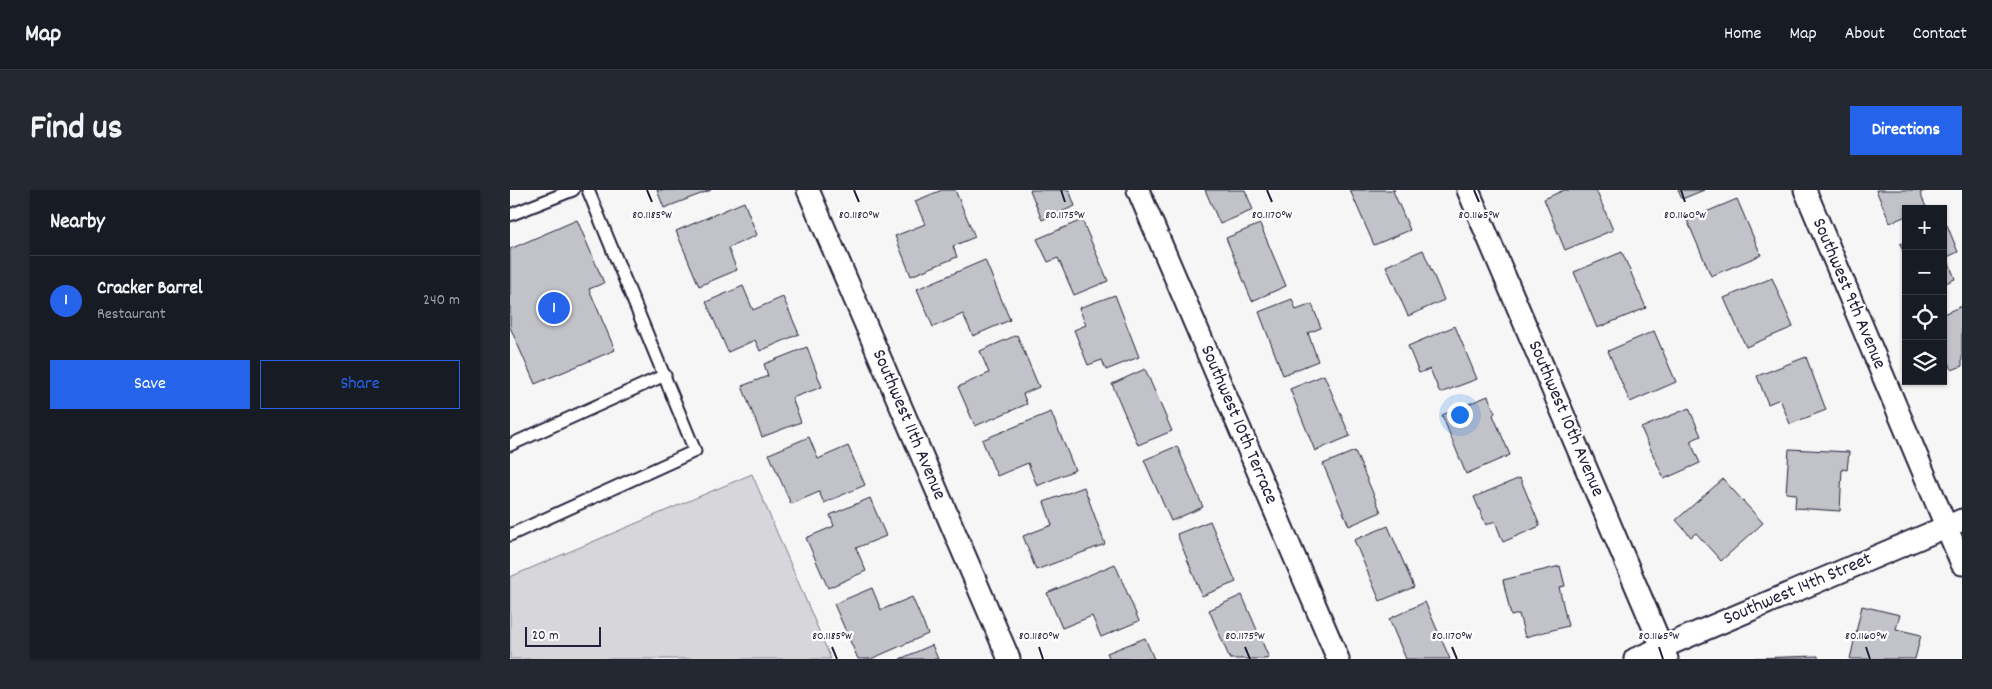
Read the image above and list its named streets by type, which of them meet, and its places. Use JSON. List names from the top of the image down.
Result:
{
  "streets": {
    "street": [
      "Southwest 9th Avenue",
      "Southwest 10th Avenue",
      "Southwest 11th Avenue",
      "Southwest 10th Terrace",
      "Southwest 14th Street"
    ]
  },
  "crossings": [
    ["Southwest 9th Avenue", "Southwest 14th Street"],
    ["Southwest 10th Avenue", "Southwest 14th Street"]
  ],
  "scale_bar": "20 m",
  "page": {
    "header": "Map",
    "nav": [
      "Home",
      "Map",
      "About",
      "Contact"
    ],
    "title": "Find us",
    "buttons": [
      "Directions",
      ["Save", "Share"]
    ],
    "heading": "Nearby",
    "map_buttons": ["+", "−"],
    "list": [
      {
        "mark": "1",
        "name": "Cracker Barrel",
        "note": "Restaurant",
        "value": "240 m"
      }
    ],
    "pins": "1",
    "scale": "20 m"
  },
  "coordinates": [
    "80.1185°W",
    "80.1180°W",
    "80.1175°W",
    "80.1170°W",
    "80.1165°W",
    "80.1160°W"
  ]
}
